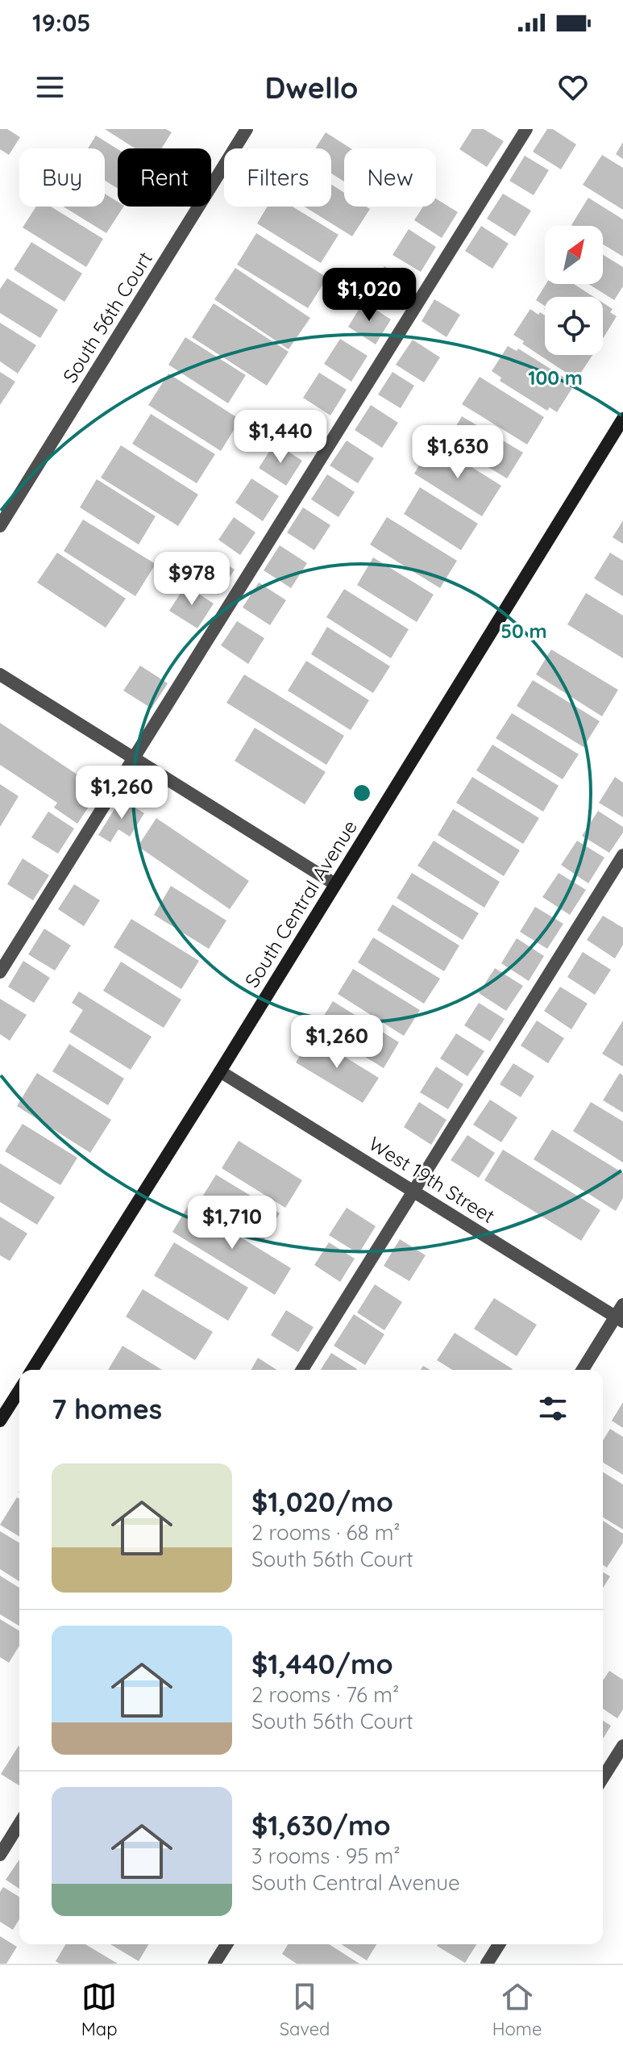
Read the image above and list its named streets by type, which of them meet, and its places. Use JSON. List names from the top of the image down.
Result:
{
  "streets": {
    "main road": ["South Central Avenue"],
    "street": ["South 56th Court", "West 19th Street"]
  },
  "crossings": [
    ["South Central Avenue", "West 19th Street"]
  ],
  "north": "top right",
  "page": {
    "status": "19:05",
    "header": "Dwello",
    "chip": [
      "Buy",
      "Rent",
      "Filters",
      "New"
    ],
    "price": [
      "$1,020",
      "$1,440",
      "$1,630",
      "$978",
      "$1,260",
      "$1,260",
      "$1,710"
    ],
    "heading": "7 homes",
    "list": [
      {
        "name": "$1,020/mo",
        "note": "2 rooms · 68 m² · South 56th Court"
      },
      {
        "name": "$1,440/mo",
        "note": "2 rooms · 76 m² · South 56th Court"
      },
      {
        "name": "$1,630/mo",
        "note": "3 rooms · 95 m² · South Central Avenue"
      }
    ],
    "tabs": ["Map", "Saved", "Home"]
  },
  "rings": ["100 m", "50 m"]
}
